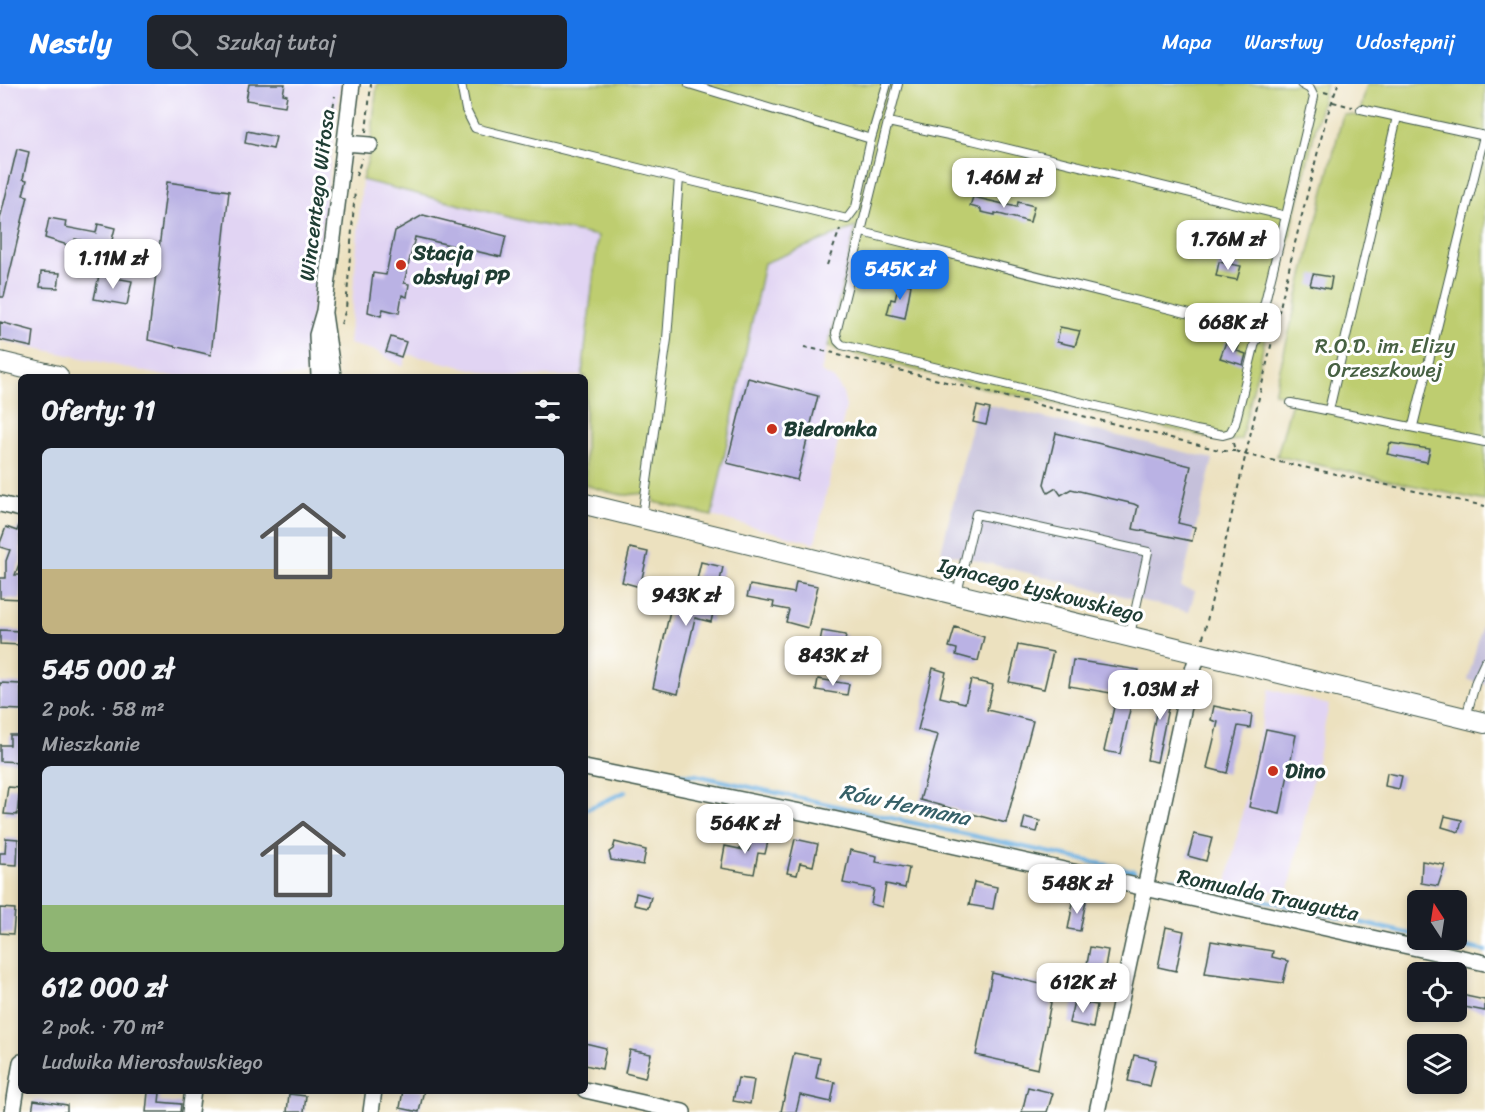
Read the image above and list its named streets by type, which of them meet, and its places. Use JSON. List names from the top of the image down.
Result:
{
  "streets": {
    "street": ["Wincentego Witosa", "Ignacego Łyskowskiego", "Romualda Traugutta"]
  },
  "water": ["Rów Hermana"],
  "parks": ["R.O.D. im. Elizy Orzeszkowej"],
  "places": ["Stacja obsługi PP", "Biedronka", "Dino"],
  "north": "top",
  "page": {
    "header": "Nestly",
    "search": "Szukaj tutaj",
    "nav": ["Mapa", "Warstwy", "Udostępnij"],
    "price": [
      "1.46M zł",
      "1.76M zł",
      "1.11M zł",
      "545K zł",
      "668K zł",
      "943K zł",
      "843K zł",
      "1.03M zł",
      "564K zł",
      "548K zł",
      "612K zł"
    ],
    "heading": "Oferty: 11",
    "list": [
      {
        "name": "545 000 zł",
        "note": "2 pok. · 58 m² · Mieszkanie"
      },
      {
        "name": "612 000 zł",
        "note": "2 pok. · 70 m² · Ludwika Mierosławskiego"
      }
    ]
  }
}
